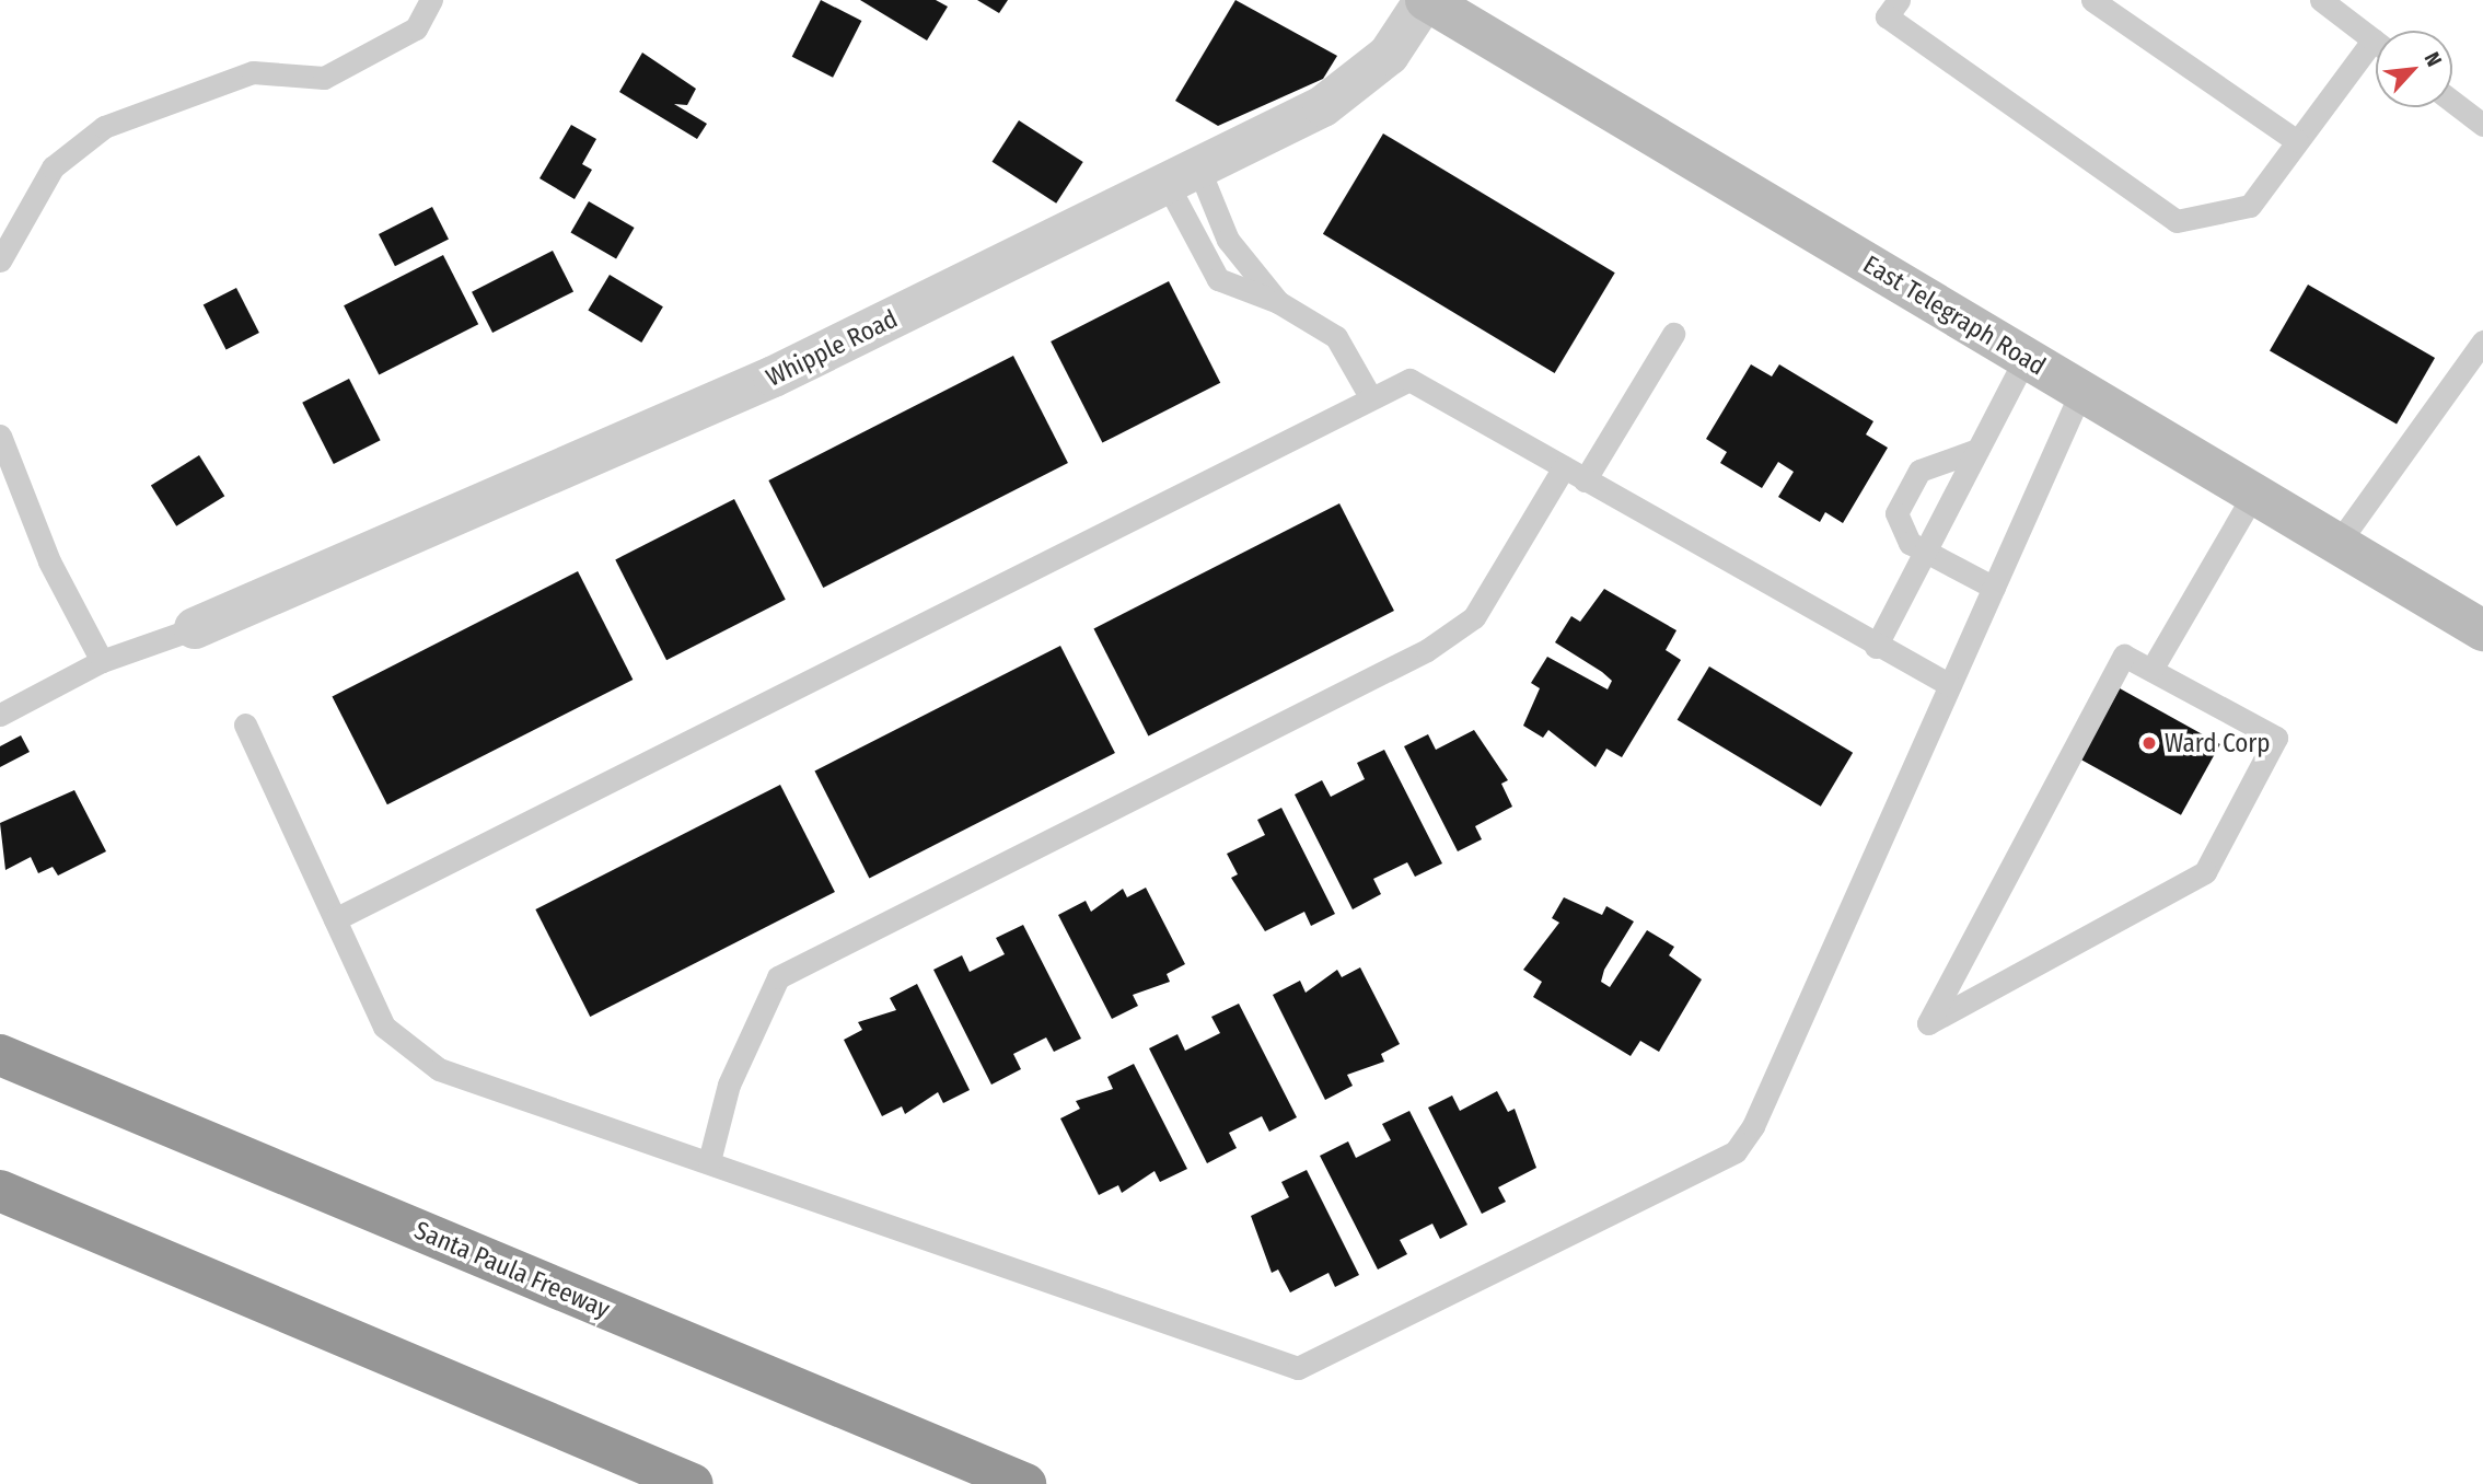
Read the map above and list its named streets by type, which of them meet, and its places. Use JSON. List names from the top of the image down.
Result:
{
  "streets": {
    "highway": ["Santa Paula Freeway"],
    "main road": ["East Telegraph Road"],
    "street": ["Whipple Road"]
  },
  "crossings": [
    ["East Telegraph Road", "Whipple Road"]
  ],
  "places": ["Ward Corp"],
  "north": "top right"
}
